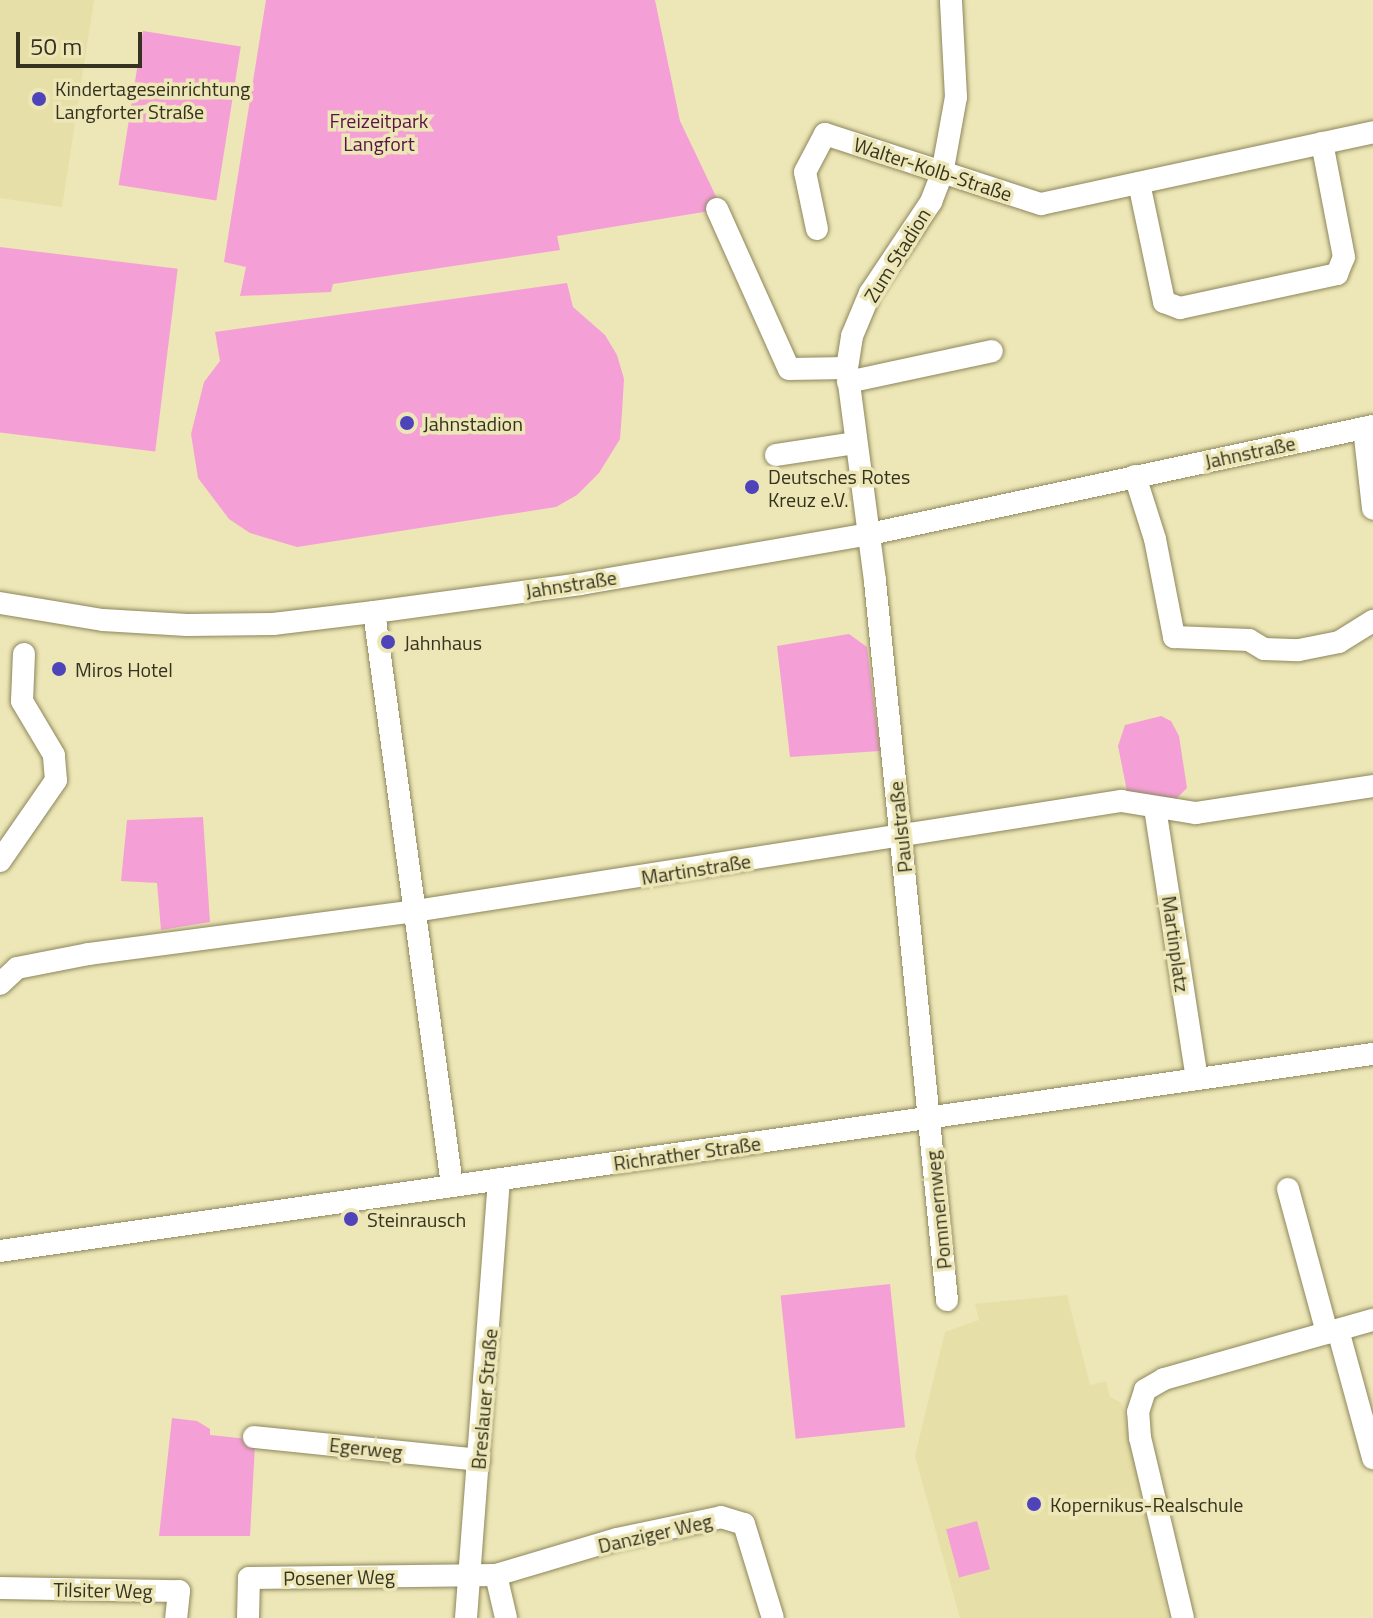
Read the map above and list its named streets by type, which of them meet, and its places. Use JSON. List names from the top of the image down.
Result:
{
  "streets": {
    "street": [
      "Walter-Kolb-Straße",
      "Zum Stadion",
      "Jahnstraße",
      "Paulstraße",
      "Martinstraße",
      "Martinplatz",
      "Richrather Straße",
      "Pommernweg",
      "Breslauer Straße",
      "Egerweg",
      "Danziger Weg",
      "Posener Weg",
      "Tilsiter Weg"
    ]
  },
  "crossings": [
    ["Walter-Kolb-Straße", "Zum Stadion"],
    ["Zum Stadion", "Jahnstraße"],
    ["Zum Stadion", "Paulstraße"],
    ["Jahnstraße", "Paulstraße"],
    ["Paulstraße", "Martinstraße"],
    ["Paulstraße", "Richrather Straße"],
    ["Paulstraße", "Pommernweg"],
    ["Martinstraße", "Martinplatz"],
    ["Martinplatz", "Richrather Straße"],
    ["Richrather Straße", "Pommernweg"],
    ["Richrather Straße", "Breslauer Straße"],
    ["Breslauer Straße", "Egerweg"],
    ["Breslauer Straße", "Danziger Weg"],
    ["Breslauer Straße", "Posener Weg"],
    ["Danziger Weg", "Posener Weg"]
  ],
  "parks": ["Freizeitpark Langfort"],
  "places": [
    "Kindertageseinrichtung Langforter Straße",
    "Jahnstadion",
    "Deutsches Rotes Kreuz e.V.",
    "Jahnhaus",
    "Miros Hotel",
    "Steinrausch",
    "Kopernikus-Realschule"
  ],
  "scale_bar": "50 m"
}
